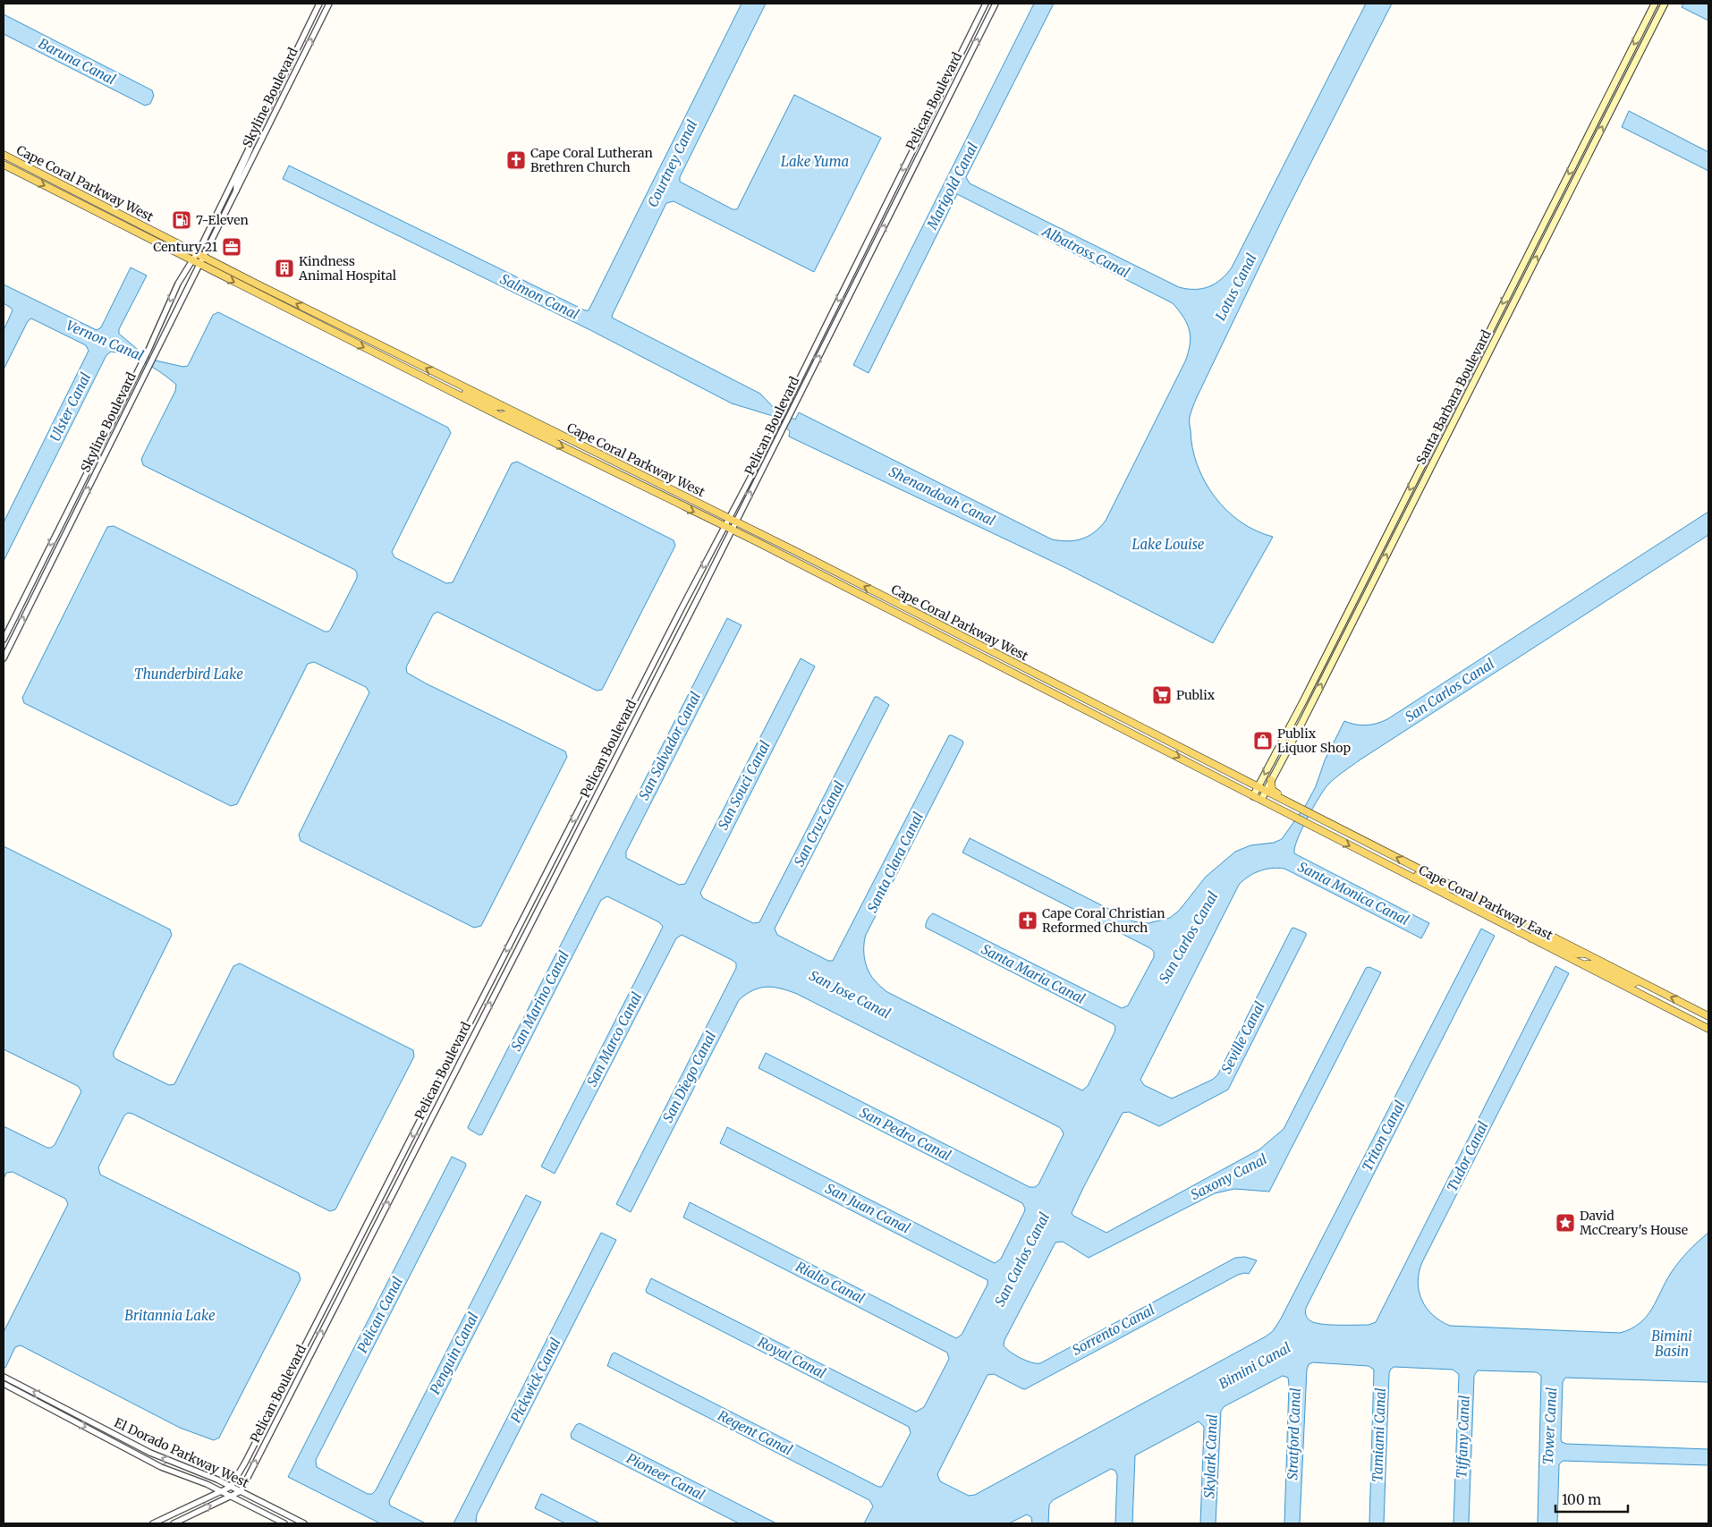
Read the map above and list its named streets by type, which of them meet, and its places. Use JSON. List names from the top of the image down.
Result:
{
  "streets": {
    "main road": ["Cape Coral Parkway West", "Santa Barbara Boulevard", "Cape Coral Parkway East"],
    "street": ["Skyline Boulevard", "Pelican Boulevard", "El Dorado Parkway West"]
  },
  "crossings": [
    ["Skyline Boulevard", "Cape Coral Parkway West"],
    ["Pelican Boulevard", "Cape Coral Parkway West"],
    ["Pelican Boulevard", "El Dorado Parkway West"],
    ["Cape Coral Parkway West", "Santa Barbara Boulevard"],
    ["Cape Coral Parkway West", "Cape Coral Parkway East"],
    ["Santa Barbara Boulevard", "Cape Coral Parkway East"]
  ],
  "water": [
    "Baruna Canal",
    "Lake Yuma",
    "Courtney Canal",
    "Marigold Canal",
    "Albatross Canal",
    "Lotus Canal",
    "Salmon Canal",
    "Vernon Canal",
    "Ulster Canal",
    "Shenandoah Canal",
    "Lake Louise",
    "Thunderbird Lake",
    "San Carlos Canal",
    "San Salvador Canal",
    "San Souci Canal",
    "San Cruz Canal",
    "Santa Clara Canal",
    "Santa Monica Canal",
    "Santa Maria Canal",
    "San Jose Canal",
    "San Marino Canal",
    "Seville Canal",
    "San Marco Canal",
    "San Diego Canal",
    "San Pedro Canal",
    "Triton Canal",
    "Tudor Canal",
    "Saxony Canal",
    "San Juan Canal",
    "Rialto Canal",
    "Pelican Canal",
    "Britannia Lake",
    "Sorrento Canal",
    "Bimini Basin",
    "Penguin Canal",
    "Royal Canal",
    "Bimini Canal",
    "Pickwick Canal",
    "Tower Canal",
    "Regent Canal",
    "Stratford Canal",
    "Tamiami Canal",
    "Tiffany Canal",
    "Skylark Canal",
    "Pioneer Canal"
  ],
  "places": {
    "church": ["Cape Coral Lutheran Brethren Church", "Cape Coral Christian Reformed Church"],
    "fuel station": ["7-Eleven"],
    "office": ["Century 21"],
    "building": ["Kindness Animal Hospital"],
    "supermarket": ["Publix"],
    "shop": ["Publix Liquor Shop"],
    "place": ["David McCreary's House"]
  },
  "scale_bar": "100 m"
}
